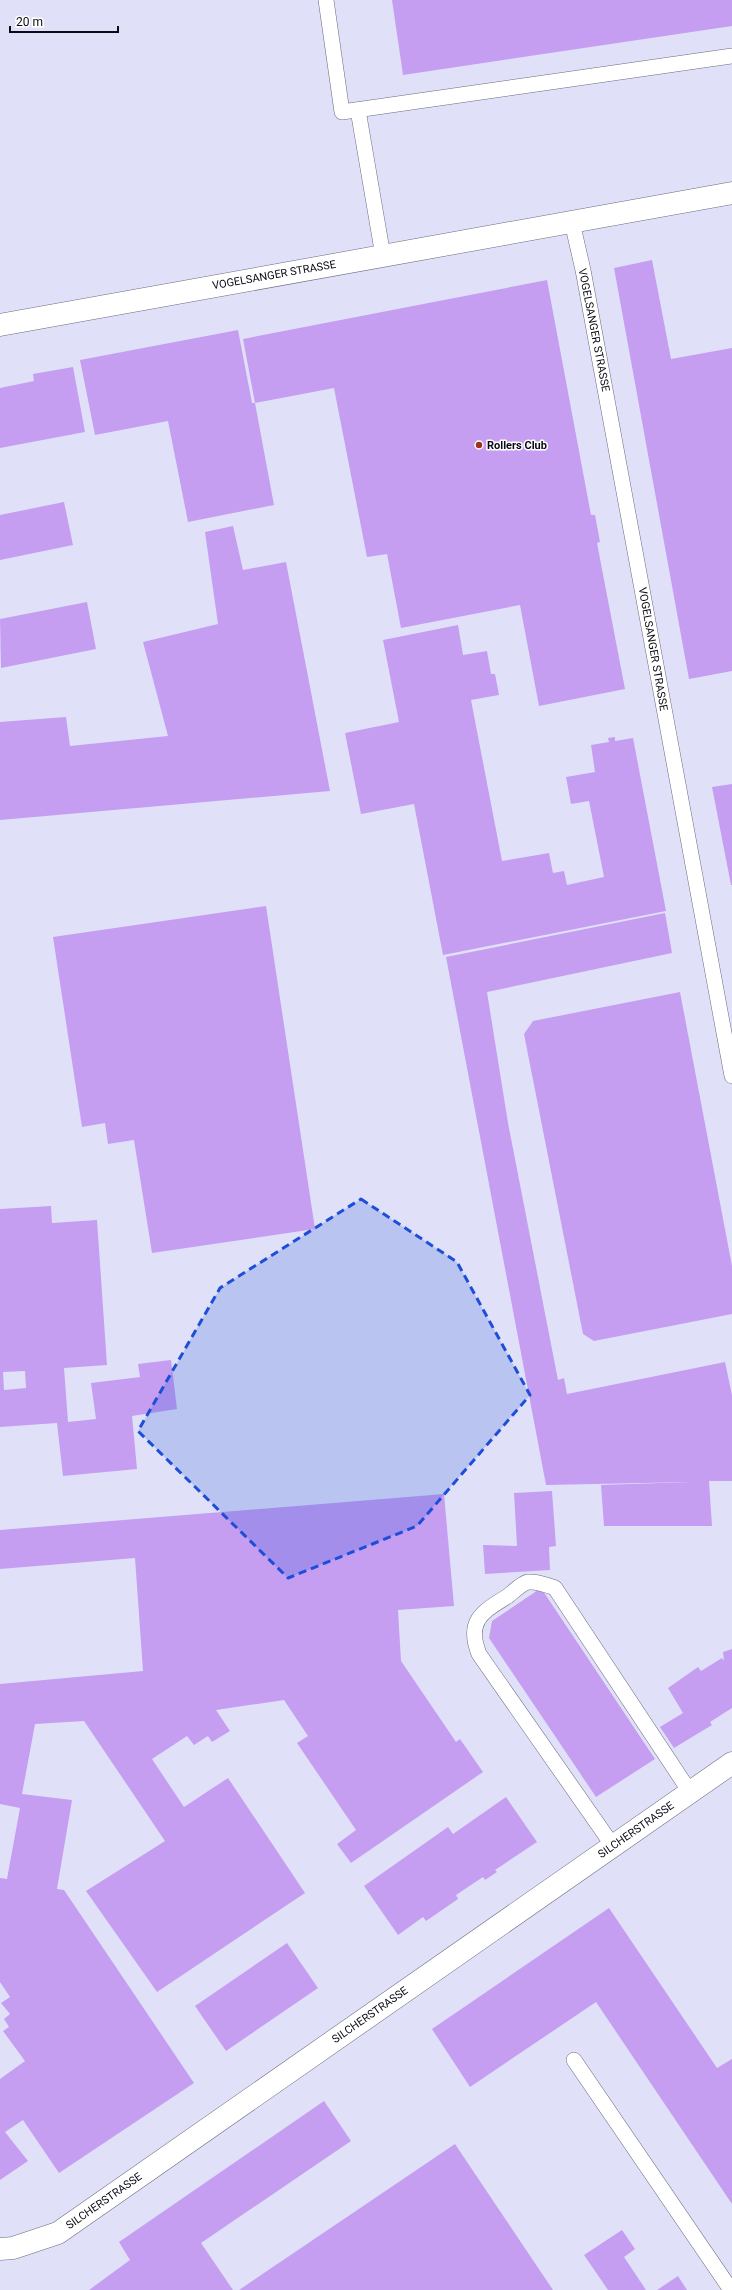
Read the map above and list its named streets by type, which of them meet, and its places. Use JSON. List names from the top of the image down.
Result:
{
  "streets": {
    "street": ["VOGELSANGER STRASSE", "SILCHERSTRASSE"]
  },
  "places": ["Rollers Club"],
  "scale_bar": "20 m"
}
